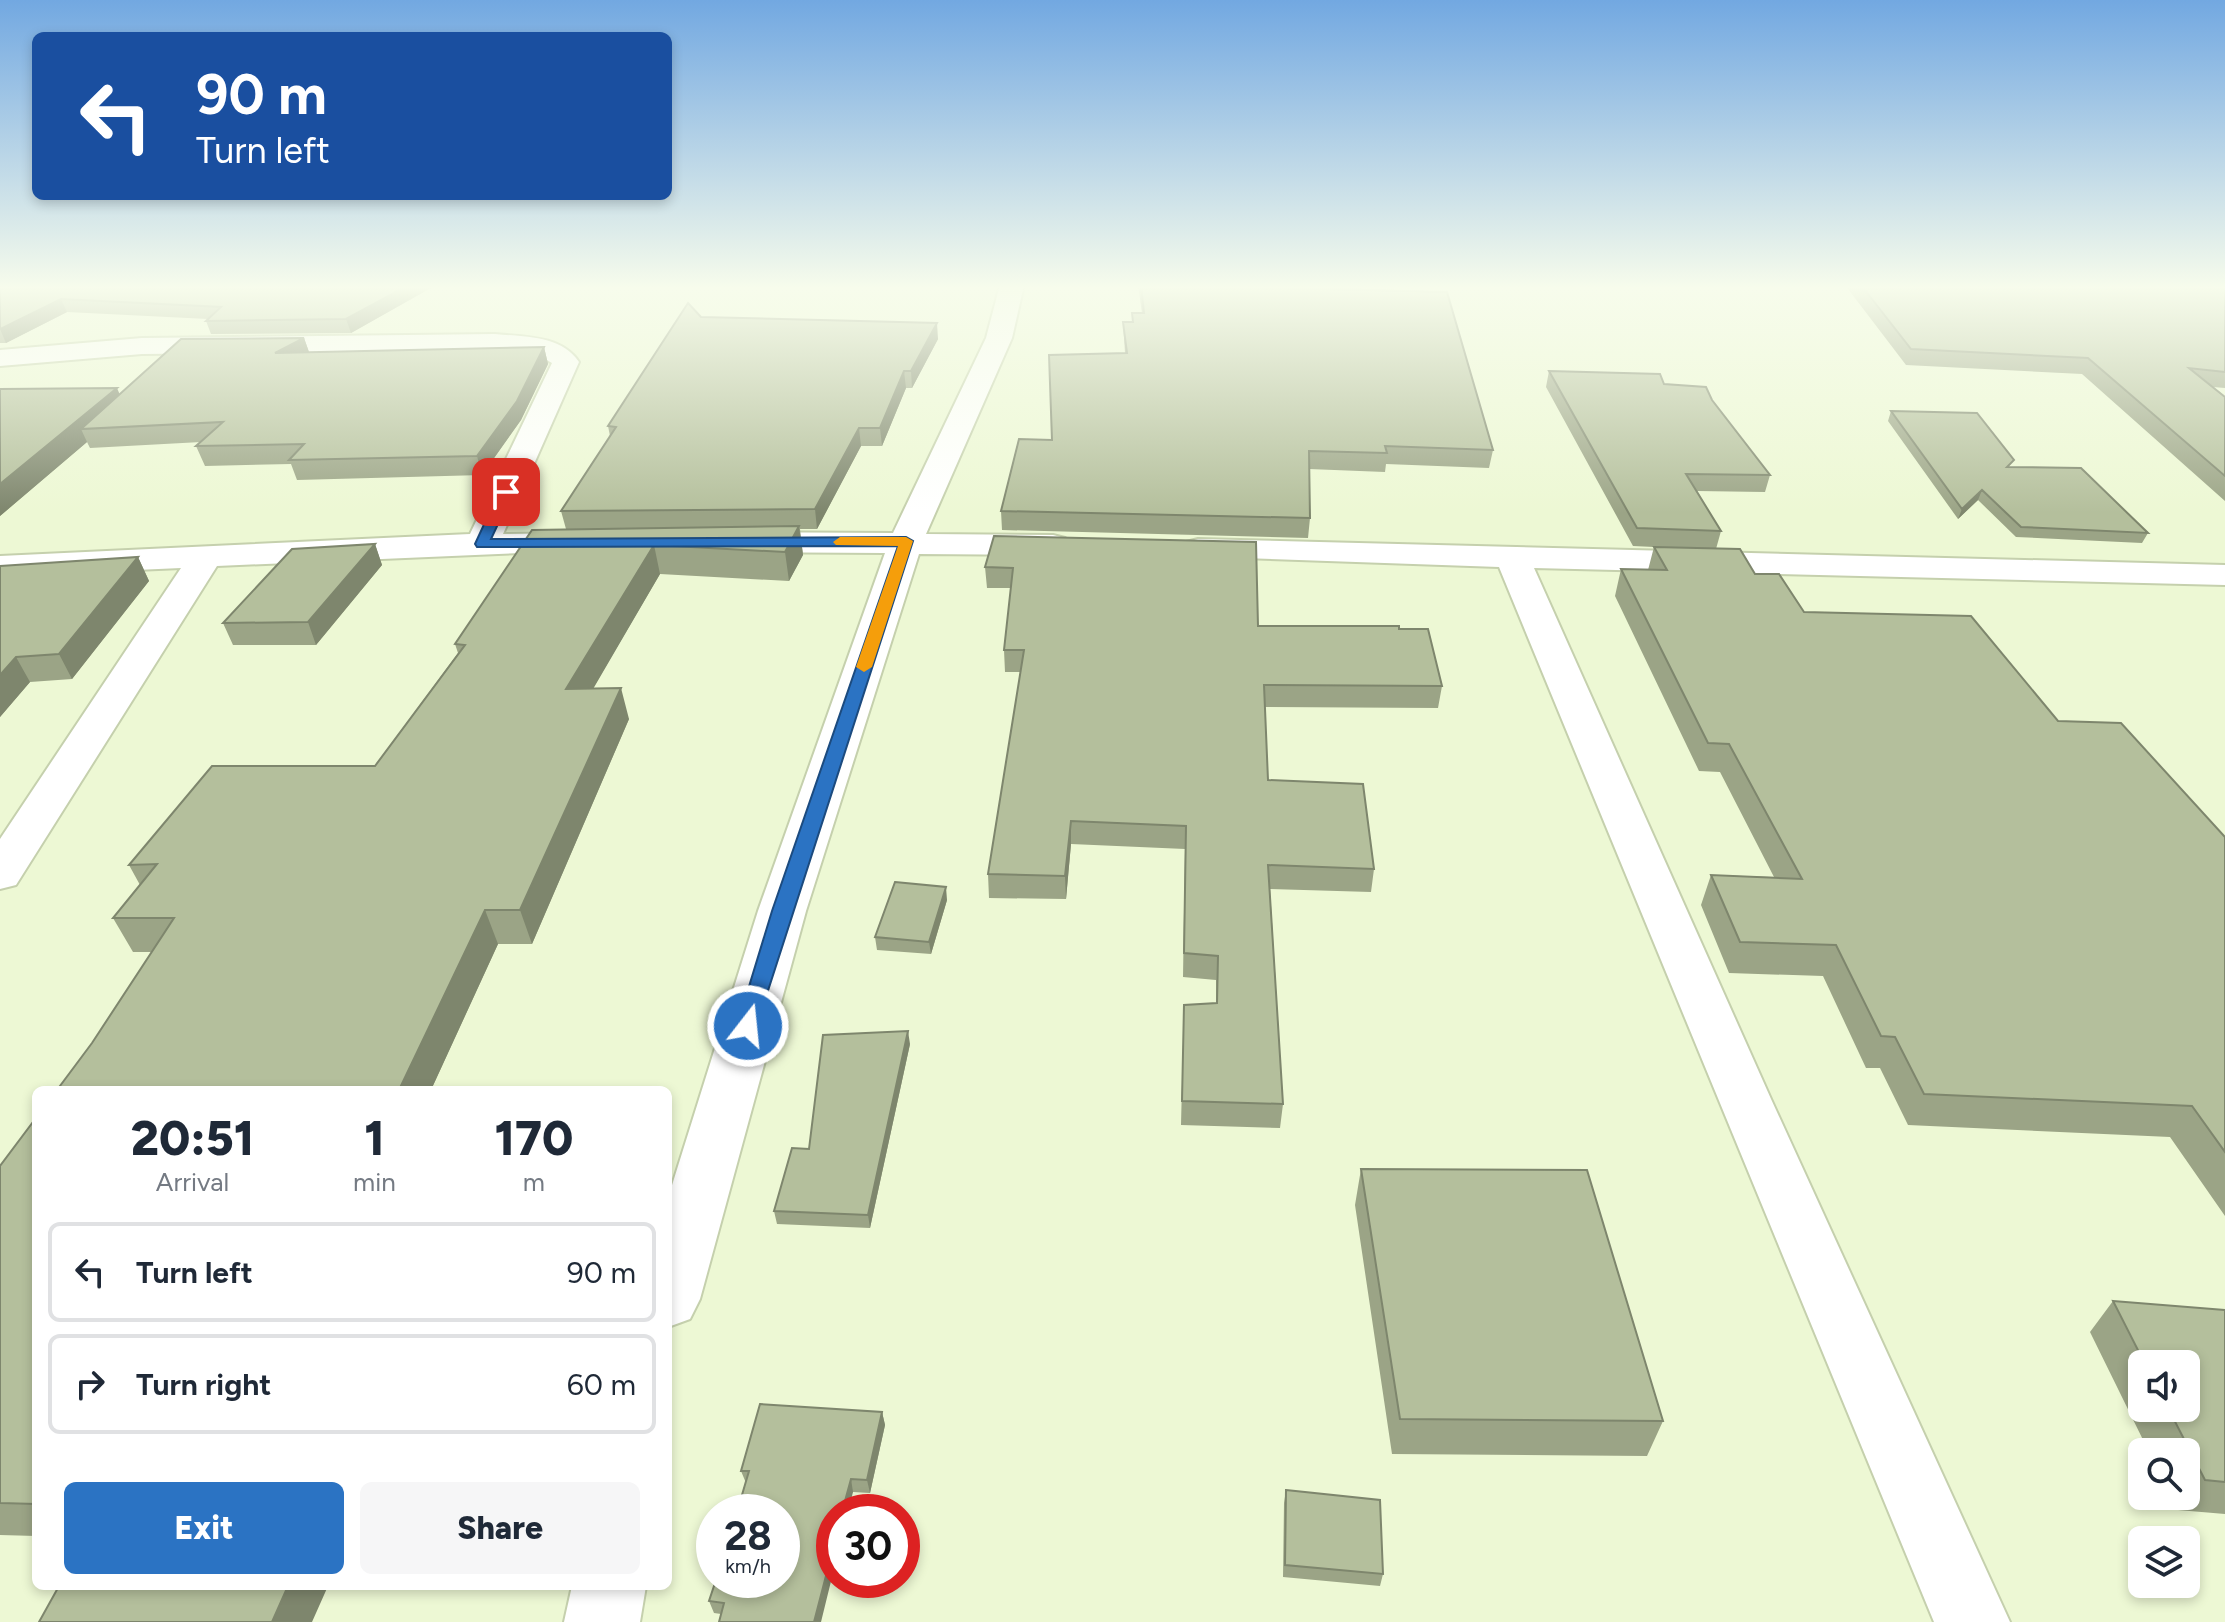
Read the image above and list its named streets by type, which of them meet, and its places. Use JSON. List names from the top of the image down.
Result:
{
  "page": {
    "turn": ["90 m", "Turn left"],
    "eta": [
      "20:51",
      "Arrival",
      "1",
      "min",
      "170",
      "m"
    ],
    "list": [
      {
        "name": "Turn left",
        "value": "90 m"
      },
      {
        "name": "Turn right",
        "value": "60 m"
      }
    ],
    "buttons": ["Exit", "Share"],
    "speed": "28 km/h",
    "limit": "30"
  }
}
